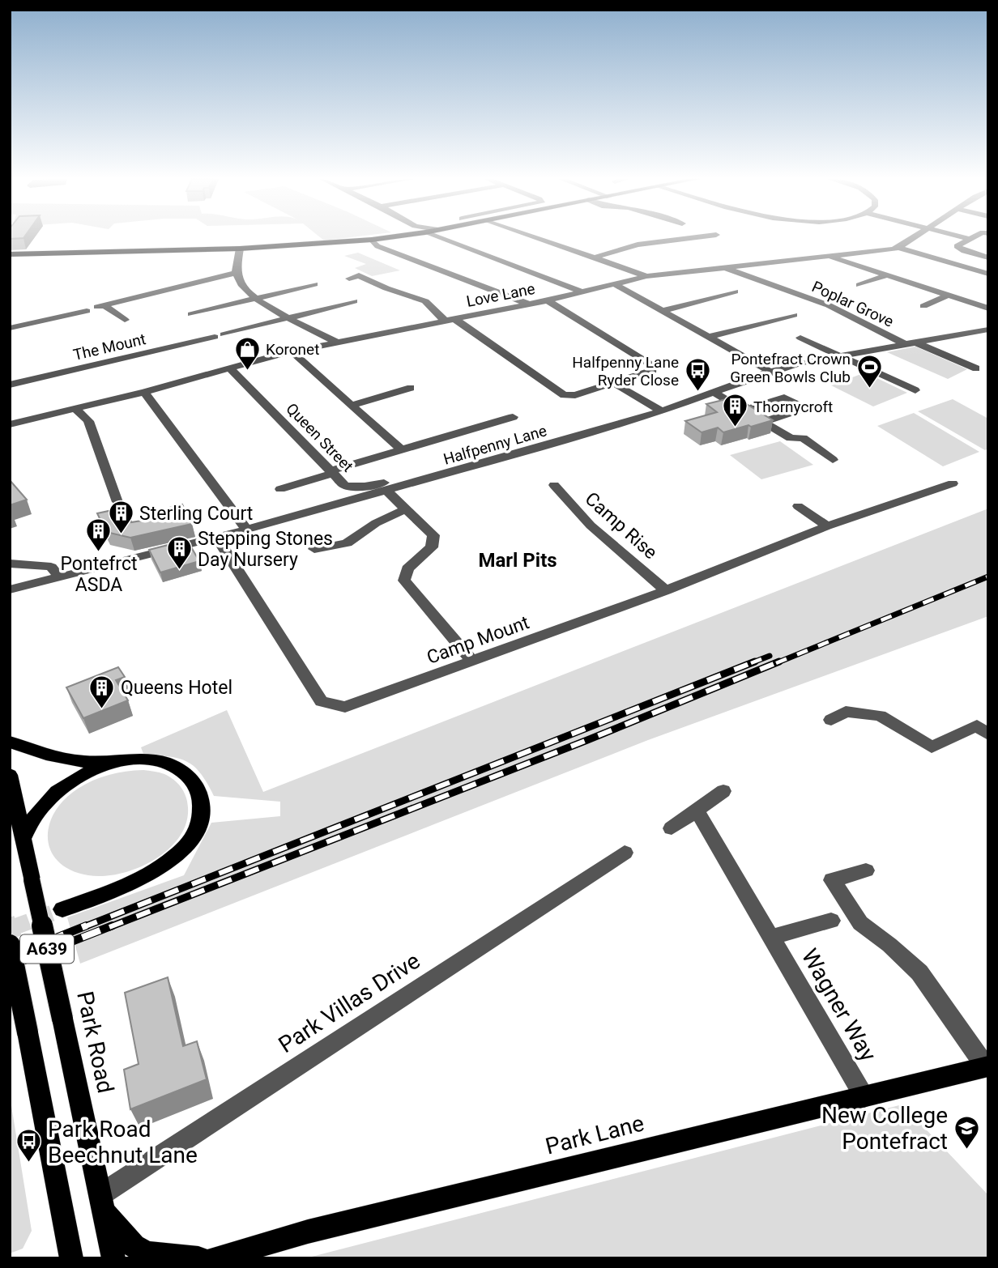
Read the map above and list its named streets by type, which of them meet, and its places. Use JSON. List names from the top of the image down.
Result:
{
  "streets": {
    "main road": ["A639", "Park Road", "Park Lane"],
    "street": [
      "Love Lane",
      "Poplar Grove",
      "The Mount",
      "Queen Street",
      "Halfpenny Lane",
      "Camp Rise",
      "Camp Mount",
      "Park Villas Drive",
      "Wagner Way"
    ]
  },
  "crossings": [
    ["Love Lane", "Poplar Grove"],
    ["Love Lane", "Queen Street"],
    ["Poplar Grove", "Halfpenny Lane"],
    ["Queen Street", "Halfpenny Lane"],
    ["Halfpenny Lane", "Camp Mount"],
    ["Camp Rise", "Camp Mount"],
    ["A639", "Park Road"],
    ["Park Villas Drive", "Park Road"],
    ["Wagner Way", "Park Lane"]
  ],
  "districts": ["Marl Pits"],
  "places": {
    "shop": ["Koronet"],
    "sports": ["Pontefract Crown Green Bowls Club"],
    "bus stop": ["Halfpenny Lane Ryder Close", "Park Road Beechnut Lane"],
    "building": [
      "Thornycroft",
      "Sterling Court",
      "Pontefrct ASDA",
      "Stepping Stones Day Nursery",
      "Queens Hotel"
    ],
    "school or university": ["New College Pontefract"]
  }
}
